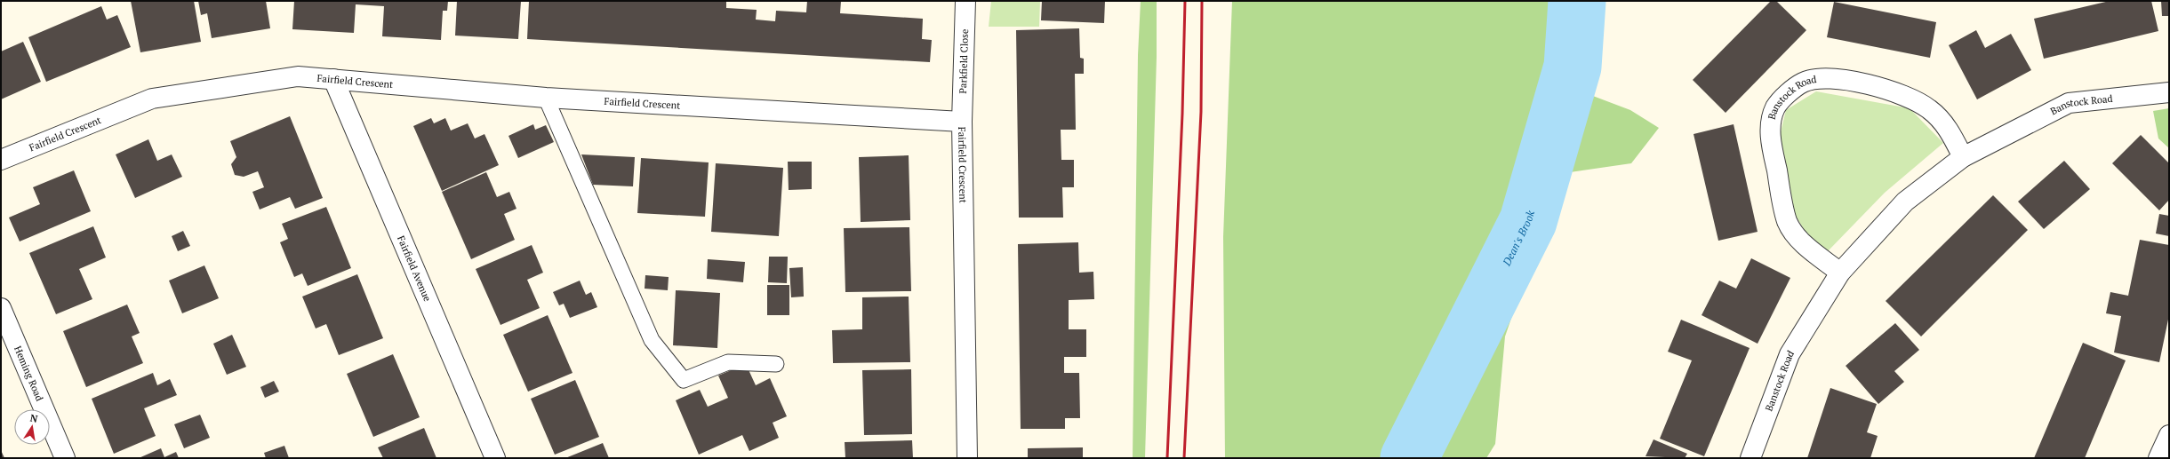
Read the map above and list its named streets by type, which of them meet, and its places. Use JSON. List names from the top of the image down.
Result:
{
  "streets": {
    "street": [
      "Parkfield Close",
      "Fairfield Crescent",
      "Banstock Road",
      "Fairfield Avenue",
      "Heming Road"
    ]
  },
  "crossings": [
    ["Parkfield Close", "Fairfield Crescent"],
    ["Fairfield Crescent", "Fairfield Avenue"]
  ],
  "water": ["Dean's Brook"],
  "north": "top"
}
